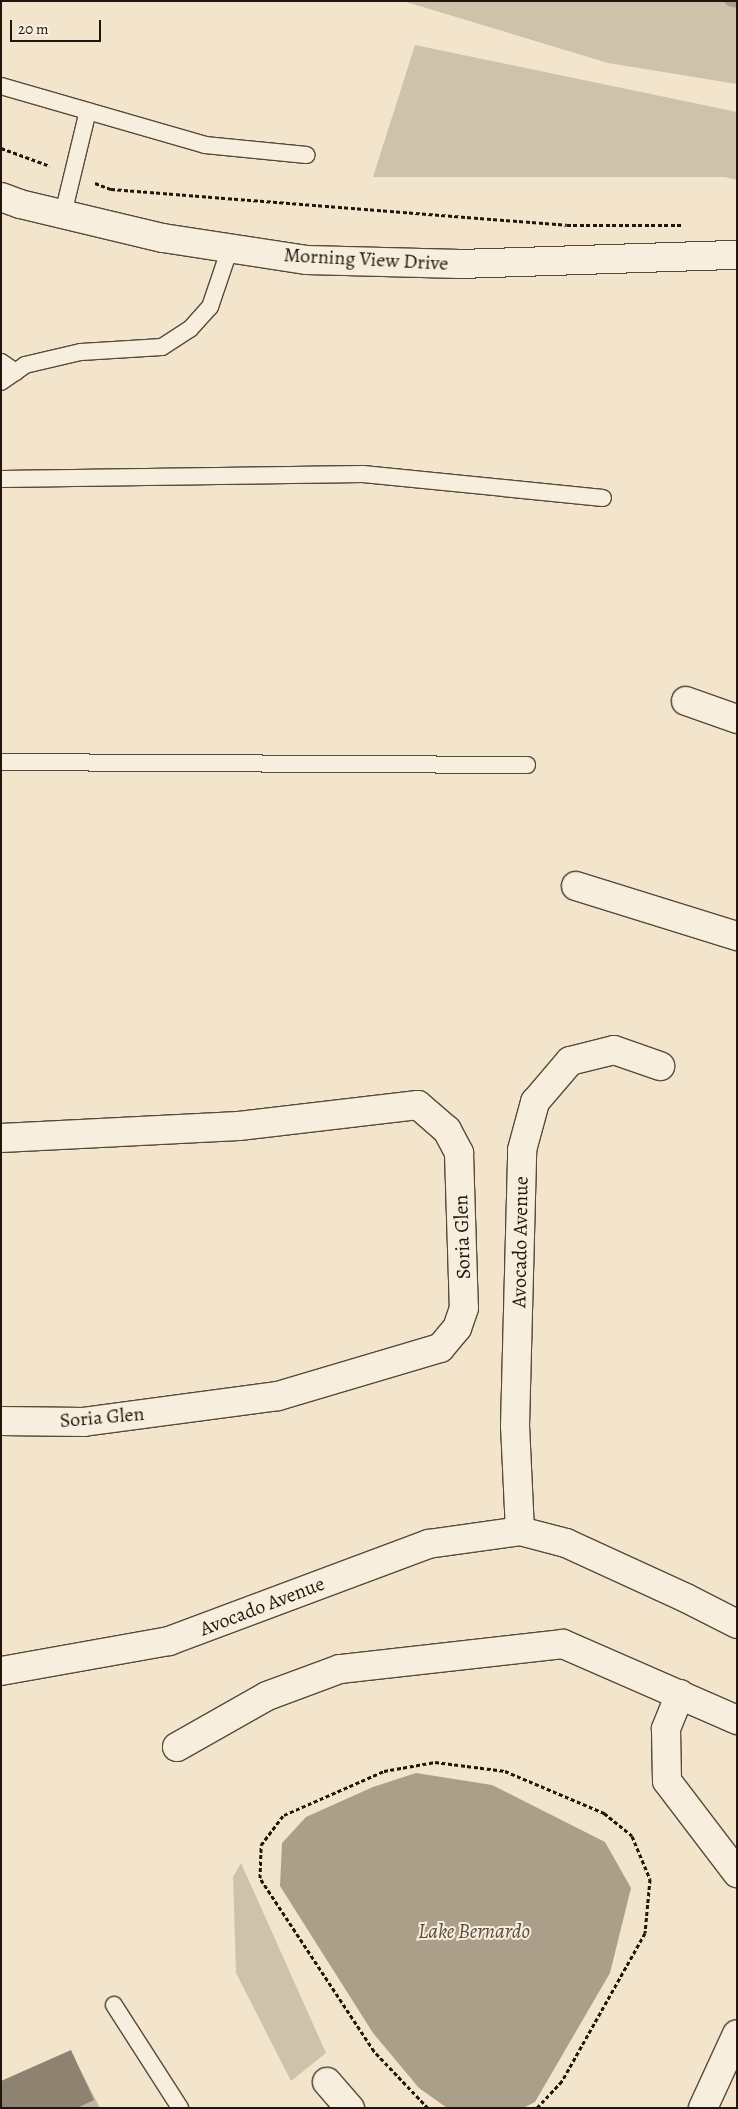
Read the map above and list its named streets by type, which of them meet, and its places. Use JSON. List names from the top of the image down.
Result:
{
  "streets": {
    "street": ["Morning View Drive", "Soria Glen", "Avocado Avenue"]
  },
  "water": ["Lake Bernardo"],
  "scale_bar": "20 m"
}
